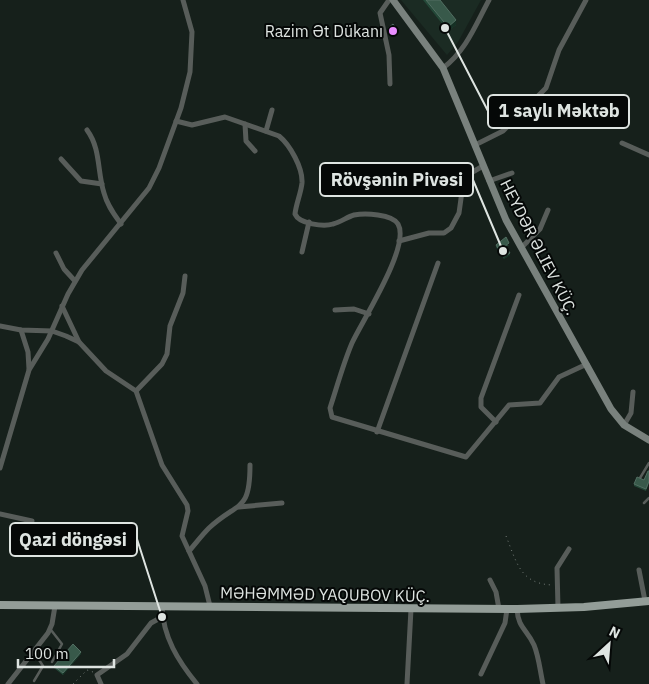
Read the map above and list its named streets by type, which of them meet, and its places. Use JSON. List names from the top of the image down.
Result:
{
  "streets": {
    "main road": ["HEYDƏR ƏLIEV KÜÇ.", "MƏHƏMMƏD YAQUBOV KÜÇ."]
  },
  "places": [
    "1 saylı Məktəb",
    "Razim Ət Dükanı",
    "Rövşənin Pivəsi",
    "Qazi döngəsi"
  ],
  "scale_bar": "100 m",
  "north": "top right"
}
